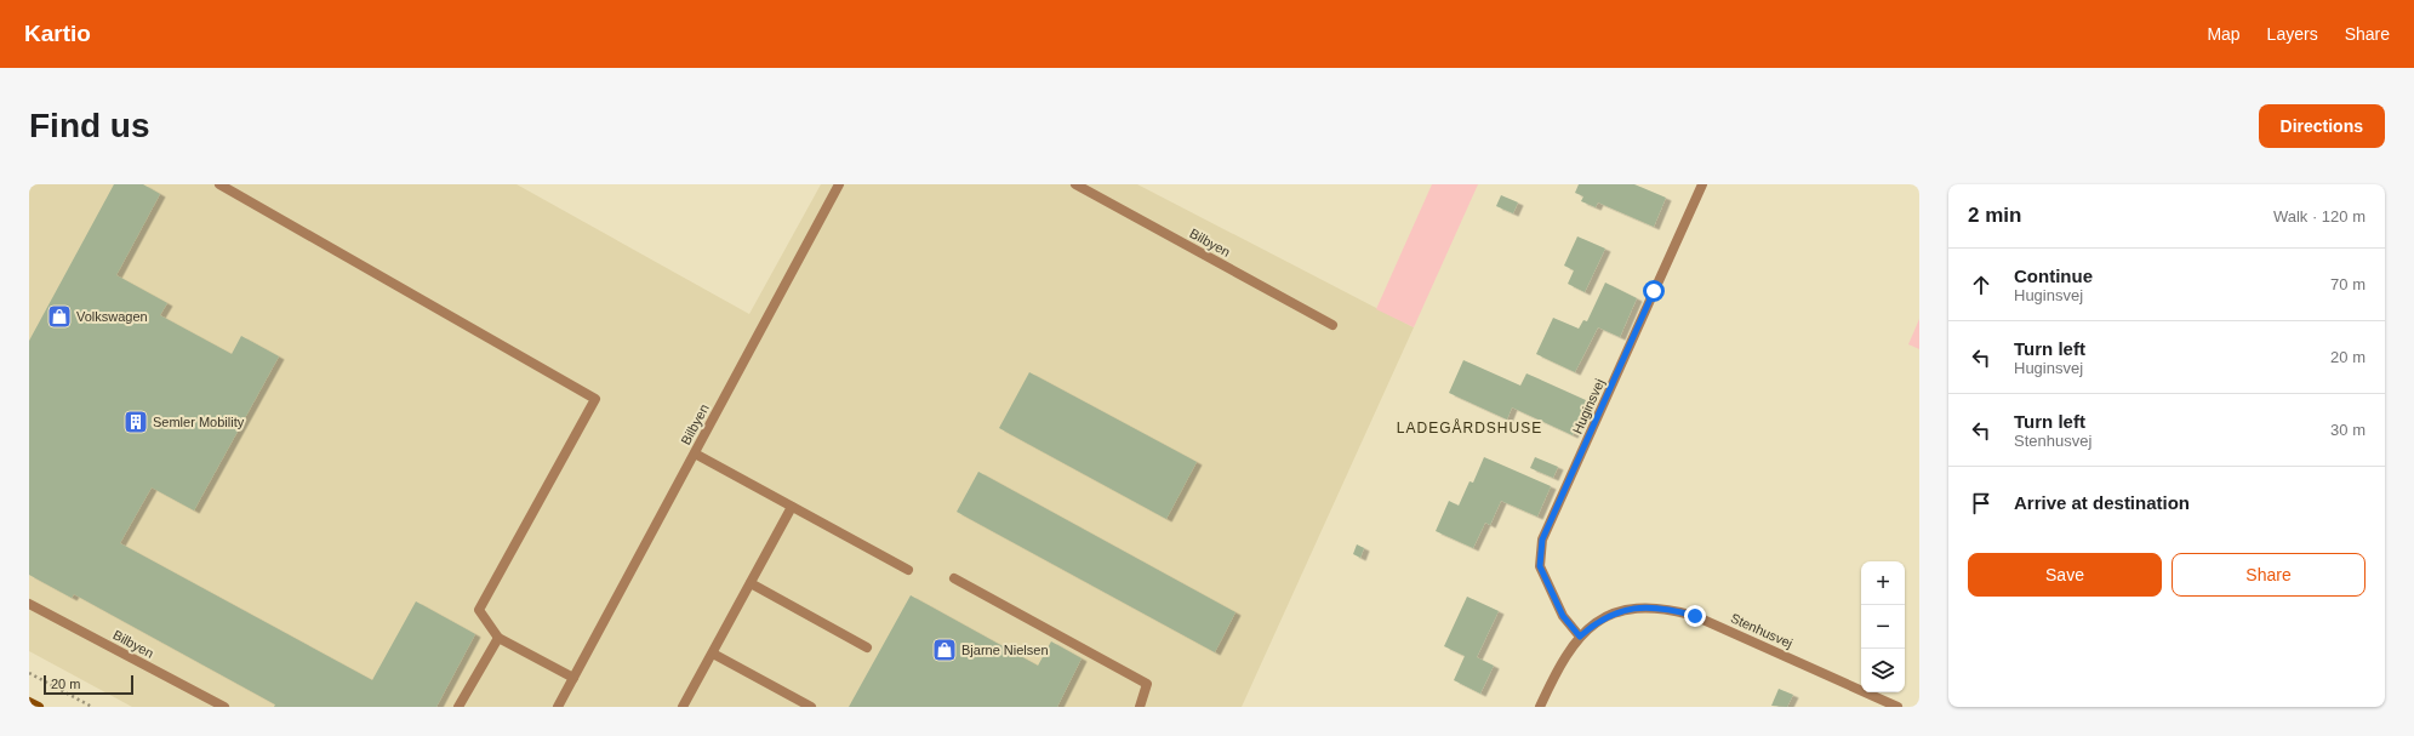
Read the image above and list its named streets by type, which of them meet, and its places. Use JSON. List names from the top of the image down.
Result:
{
  "streets": {
    "street": ["Bilbyen", "Huginsvej", "Stenhusvej"]
  },
  "crossings": [
    ["Huginsvej", "Stenhusvej"]
  ],
  "districts": ["LADEGÅRDSHUSE"],
  "places": {
    "shop": ["Volkswagen", "Bjarne Nielsen"],
    "building": ["Semler Mobility"]
  },
  "scale_bar": "20 m",
  "page": {
    "header": "Kartio",
    "nav": ["Map", "Layers", "Share"],
    "buttons": [
      "Directions",
      ["Save", "Share"]
    ],
    "title": "Find us",
    "heading": ["2 min", "Walk · 120 m"],
    "list": [
      ["Continue", "Huginsvej", "70 m"],
      ["Turn left", "Huginsvej", "20 m"],
      ["Turn left", "Stenhusvej", "30 m"],
      "Arrive at destination"
    ],
    "map_buttons": ["+", "−"],
    "scale": "20 m"
  }
}
